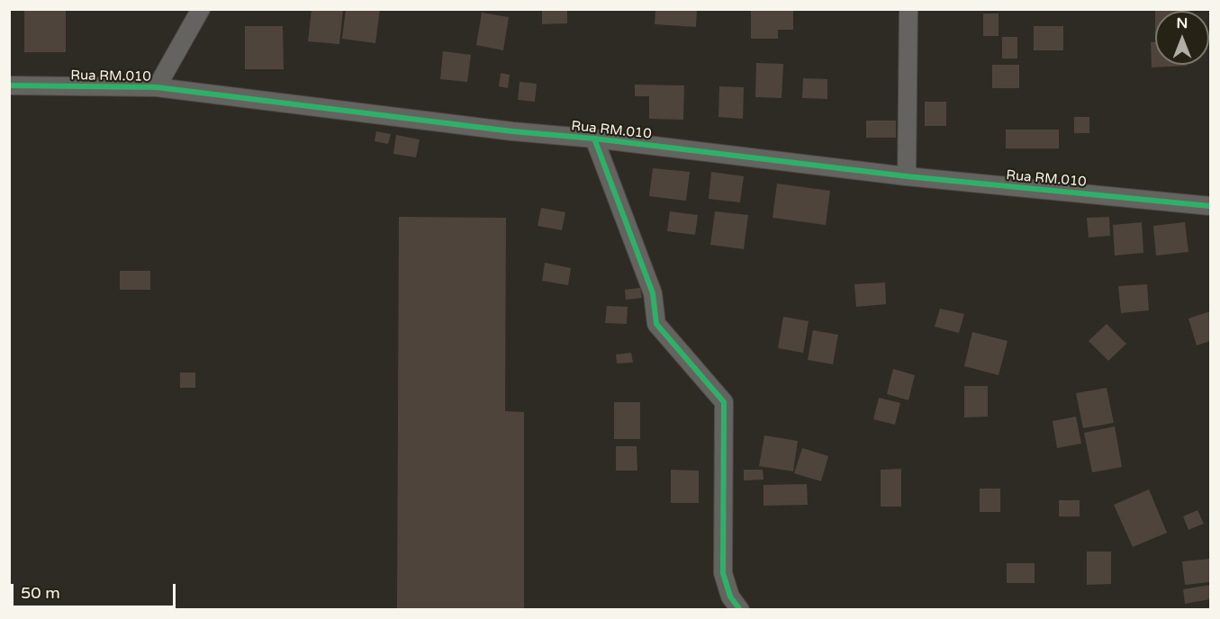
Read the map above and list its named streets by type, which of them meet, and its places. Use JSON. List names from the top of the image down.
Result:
{
  "streets": {
    "street": ["Rua RM.010"]
  },
  "scale_bar": "50 m",
  "north": "top"
}
